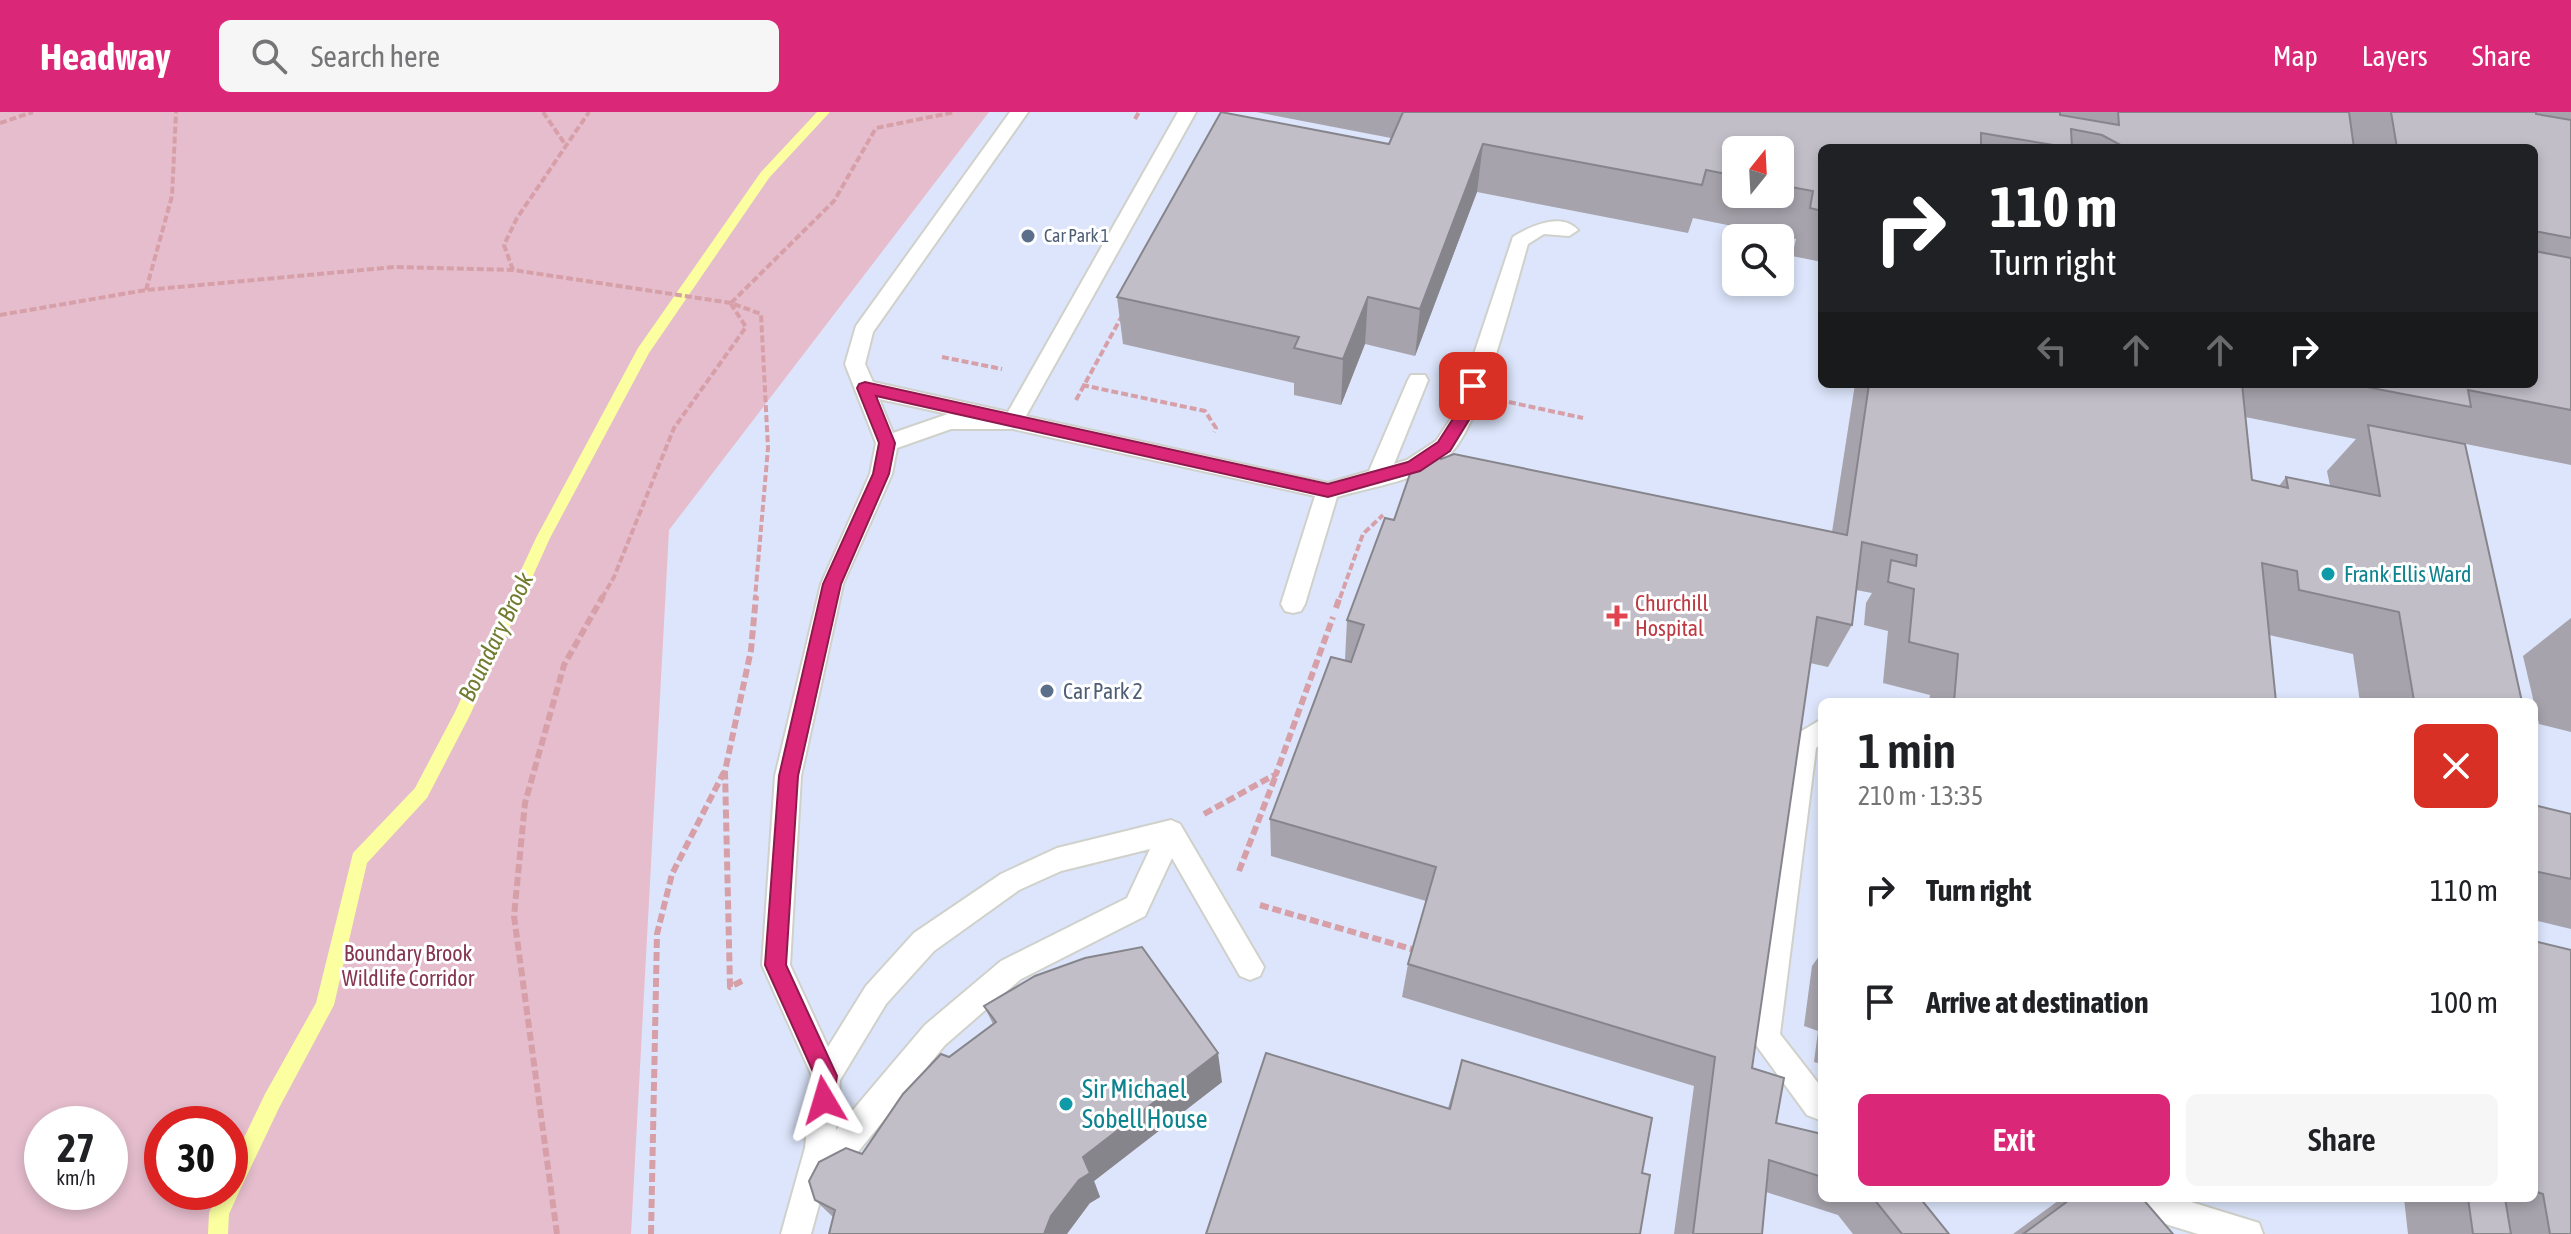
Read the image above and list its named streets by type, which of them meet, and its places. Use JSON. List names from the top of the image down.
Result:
{
  "water": ["Boundary Brook"],
  "parks": ["Boundary Brook Wildlife Corridor"],
  "places": {
    "other": [
      "Car Park 1",
      "Frank Ellis Ward",
      "Car Park 2",
      "Sir Michael Sobell House"
    ],
    "health": ["Churchill Hospital"]
  },
  "north": "top",
  "page": {
    "header": "Headway",
    "search": "Search here",
    "nav": ["Map", "Layers", "Share"],
    "turn": ["110 m", "Turn right"],
    "heading": ["1 min", "210 m · 13:35"],
    "list": [
      {
        "name": "Turn right",
        "value": "110 m"
      },
      {
        "name": "Arrive at destination",
        "value": "100 m"
      }
    ],
    "buttons": ["Exit", "Share"],
    "speed": "27 km/h",
    "limit": "30"
  }
}
